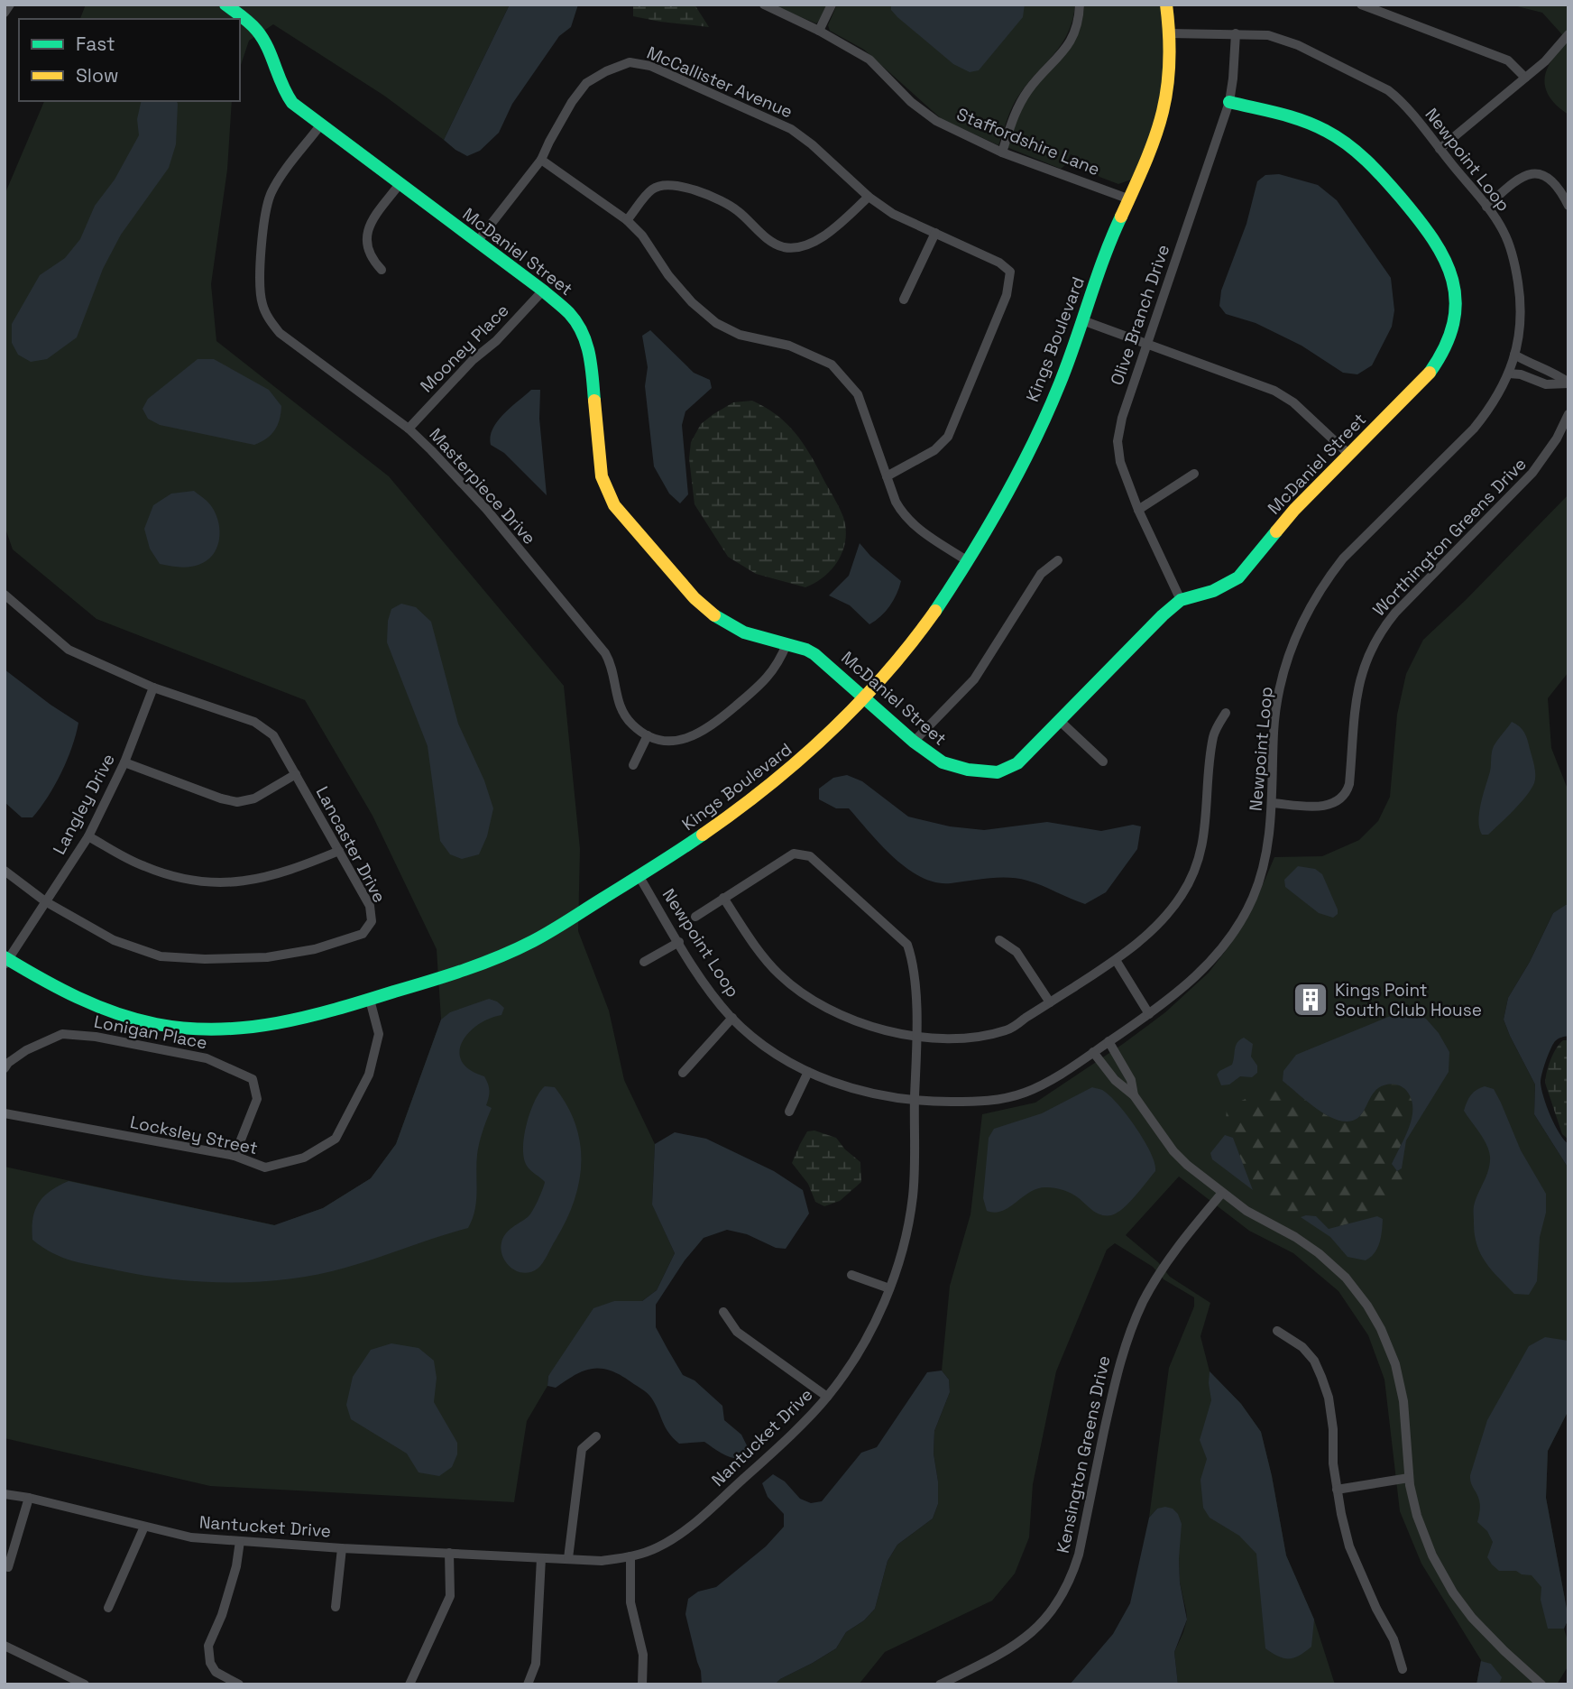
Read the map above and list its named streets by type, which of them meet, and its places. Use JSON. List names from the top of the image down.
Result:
{
  "streets": {
    "street": [
      "McCallister Avenue",
      "Staffordshire Lane",
      "Newpoint Loop",
      "McDaniel Street",
      "Olive Branch Drive",
      "Kings Boulevard",
      "Mooney Place",
      "Masterpiece Drive",
      "Worthington Greens Drive",
      "Langley Drive",
      "Lancaster Drive",
      "Lonigan Place",
      "Locksley Street",
      "Nantucket Drive",
      "Kensington Greens Drive"
    ]
  },
  "crossings": [
    ["McCallister Avenue", "McDaniel Street"],
    ["Staffordshire Lane", "Kings Boulevard"],
    ["Newpoint Loop", "Olive Branch Drive"],
    ["Newpoint Loop", "Kings Boulevard"],
    ["Newpoint Loop", "Worthington Greens Drive"],
    ["Newpoint Loop", "Nantucket Drive"],
    ["McDaniel Street", "Olive Branch Drive"],
    ["McDaniel Street", "Kings Boulevard"],
    ["McDaniel Street", "Mooney Place"],
    ["McDaniel Street", "Masterpiece Drive"],
    ["Kings Boulevard", "Langley Drive"],
    ["Kings Boulevard", "Locksley Street"],
    ["Mooney Place", "Masterpiece Drive"],
    ["Langley Drive", "Lancaster Drive"],
    ["Lonigan Place", "Locksley Street"]
  ],
  "places": {
    "building": ["Kings Point South Club House"]
  },
  "legend": ["Fast", "Slow"]
}
